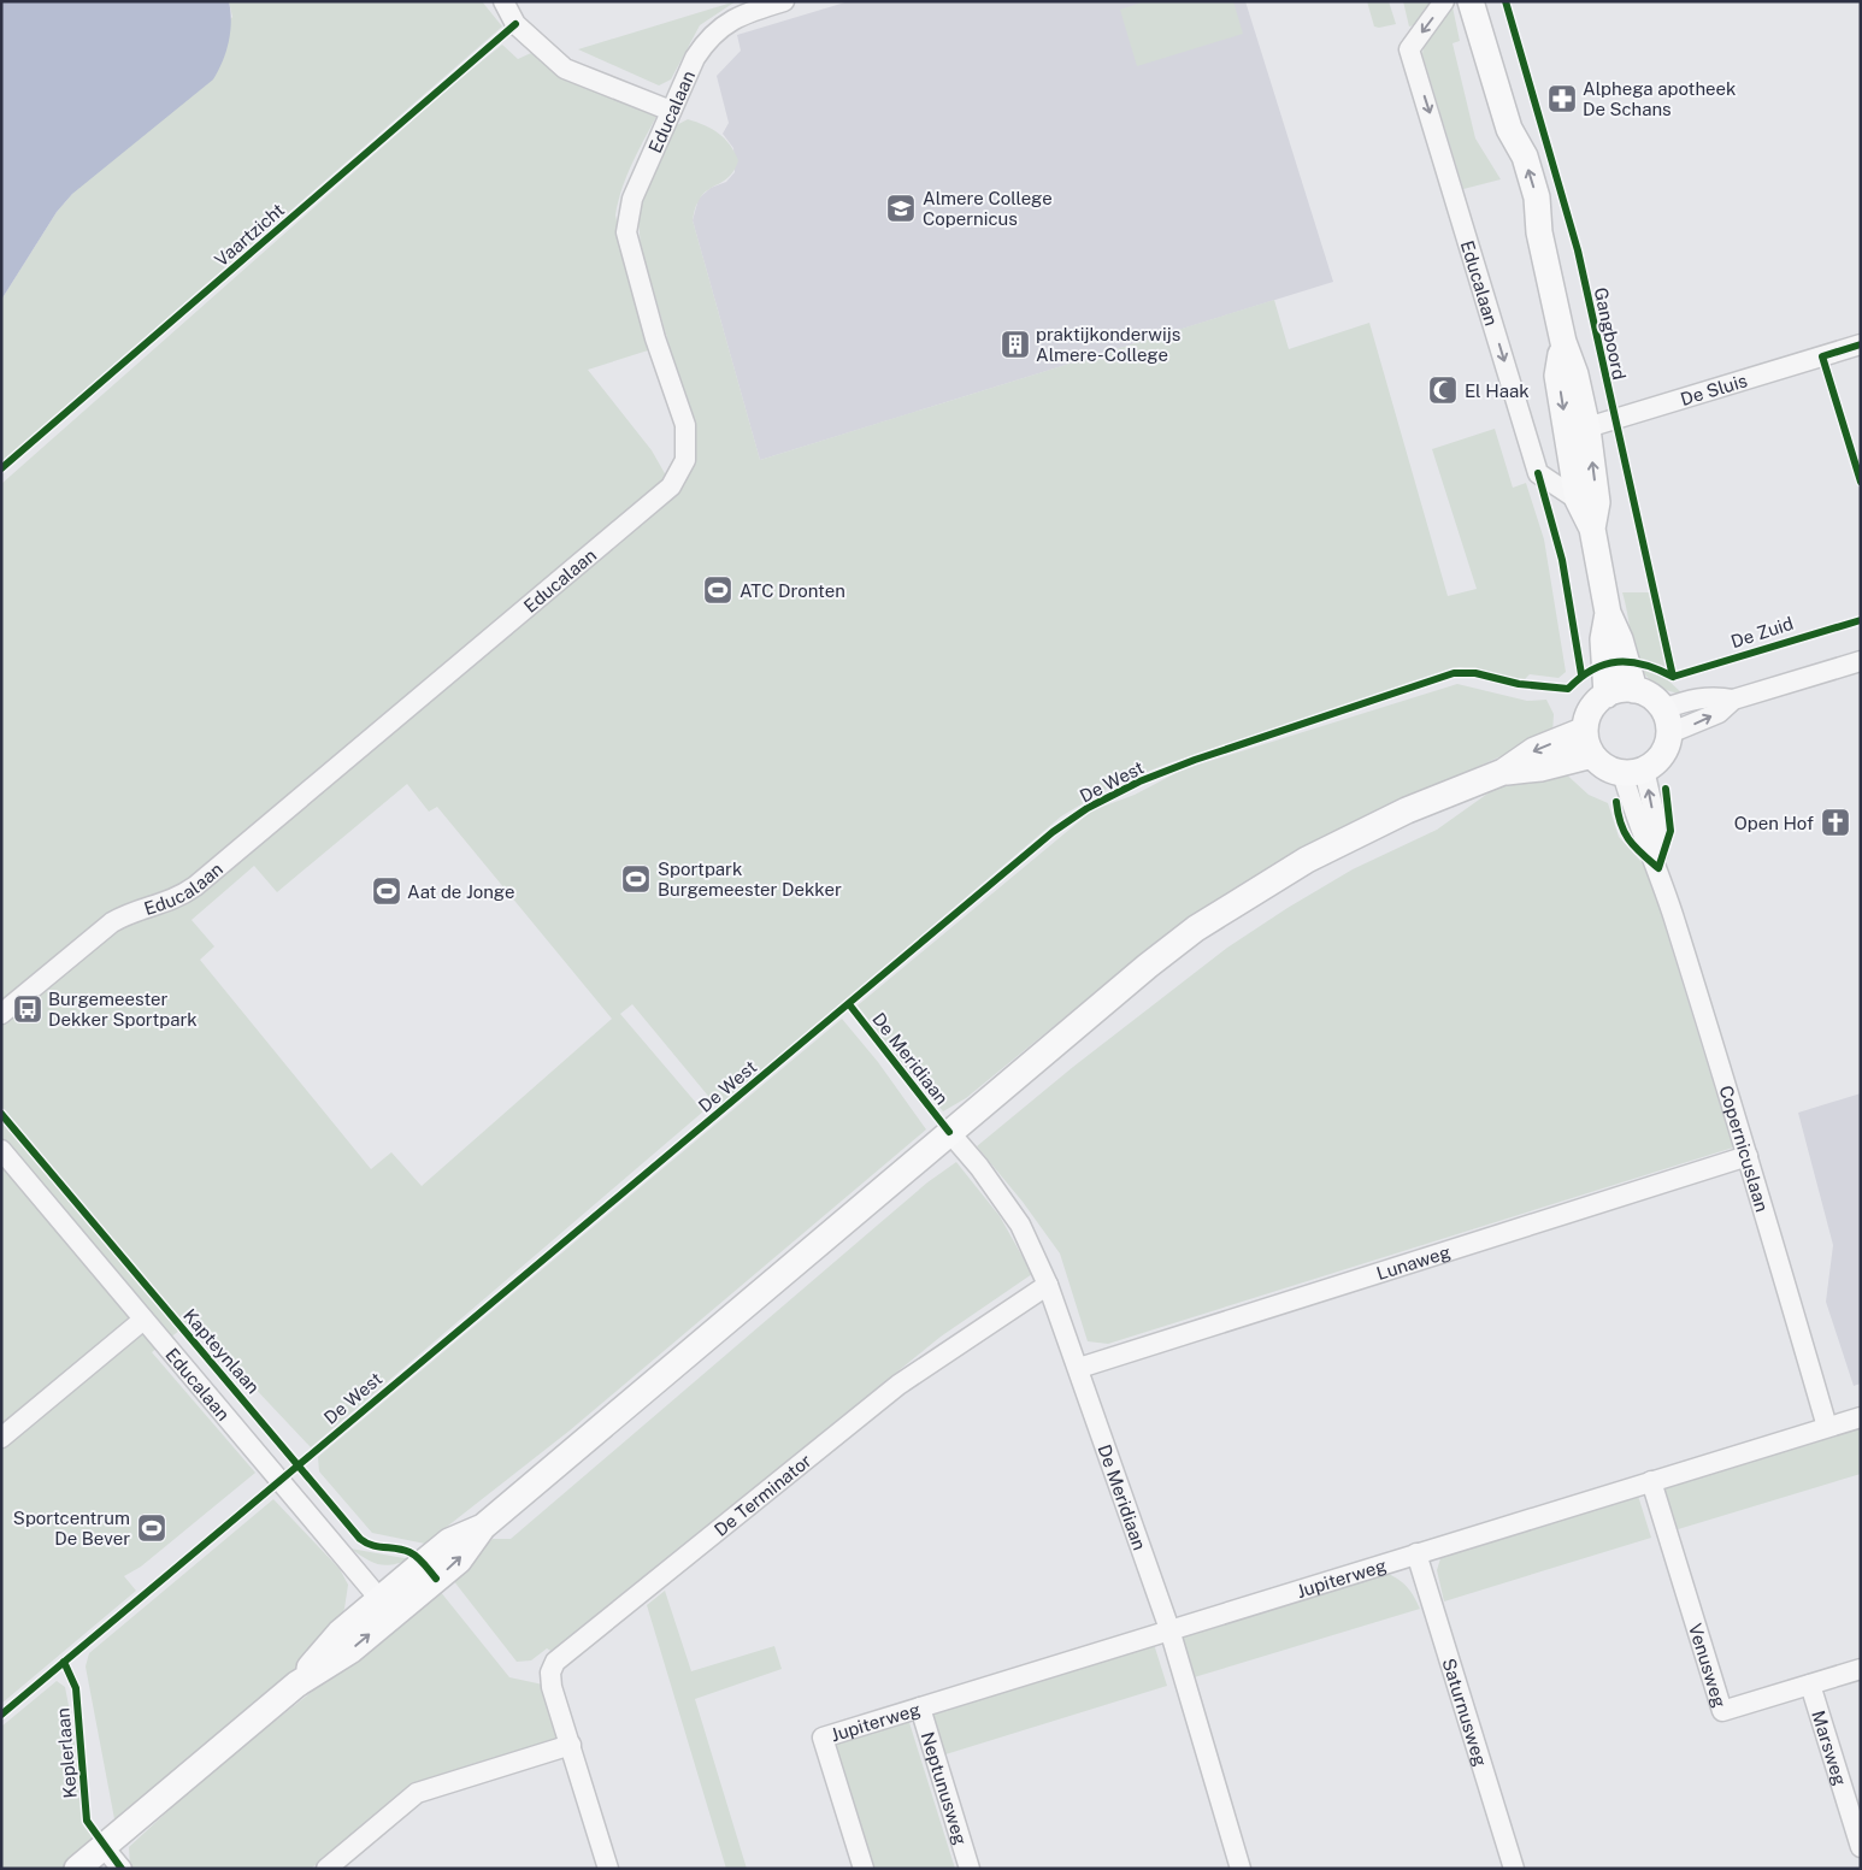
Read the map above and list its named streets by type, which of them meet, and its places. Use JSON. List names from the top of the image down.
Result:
{
  "streets": {
    "street": [
      "Educalaan",
      "De Sluis",
      "De Meridiaan",
      "Copernicuslaan",
      "Lunaweg",
      "De Terminator",
      "Jupiterweg",
      "Venusweg",
      "Saturnusweg",
      "Marsweg",
      "Neptunusweg"
    ],
    "cycle path": [
      "Vaartzicht",
      "Gangboord",
      "De Zuid",
      "De West",
      "Kapteynlaan",
      "Keplerlaan"
    ]
  },
  "crossings": [
    ["De Meridiaan", "Lunaweg"],
    ["De Meridiaan", "De Terminator"],
    ["De Meridiaan", "Jupiterweg"],
    ["Copernicuslaan", "Lunaweg"],
    ["Copernicuslaan", "Jupiterweg"],
    ["Jupiterweg", "Venusweg"],
    ["Jupiterweg", "Saturnusweg"],
    ["Jupiterweg", "Neptunusweg"],
    ["Venusweg", "Marsweg"]
  ],
  "places": {
    "pharmacy": ["Alphega apotheek De Schans"],
    "school or university": ["Almere College Copernicus"],
    "building": ["praktijkonderwijs Almere-College"],
    "mosque": ["El Haak"],
    "sports": [
      "ATC Dronten",
      "Sportpark Burgemeester Dekker",
      "Aat de Jonge",
      "Sportcentrum De Bever"
    ],
    "church": ["Open Hof"],
    "bus stop": ["Burgemeester Dekker Sportpark"]
  }
}
